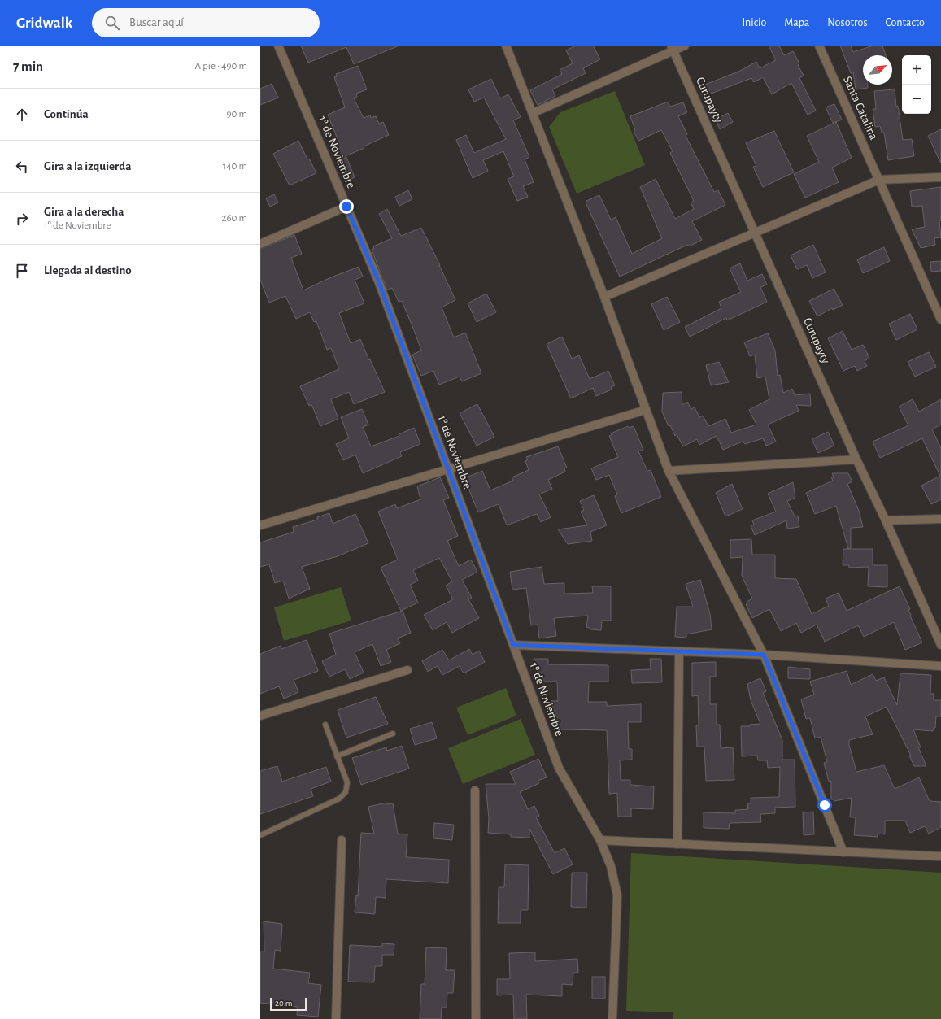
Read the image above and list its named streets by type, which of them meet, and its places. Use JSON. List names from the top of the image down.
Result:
{
  "streets": {
    "street": ["Curupayty", "Santa Catalina", "1º de Noviembre"]
  },
  "scale_bar": "20 m",
  "north": "top right",
  "page": {
    "header": "Gridwalk",
    "search": "Buscar aquí",
    "nav": [
      "Inicio",
      "Mapa",
      "Nosotros",
      "Contacto"
    ],
    "heading": ["7 min", "A pie · 490 m"],
    "map_buttons": ["+", "−"],
    "list": [
      ["Continúa", "90 m"],
      ["Gira a la izquierda", "140 m"],
      ["Gira a la derecha", "1º de Noviembre", "260 m"],
      "Llegada al destino"
    ],
    "scale": "20 m"
  }
}
